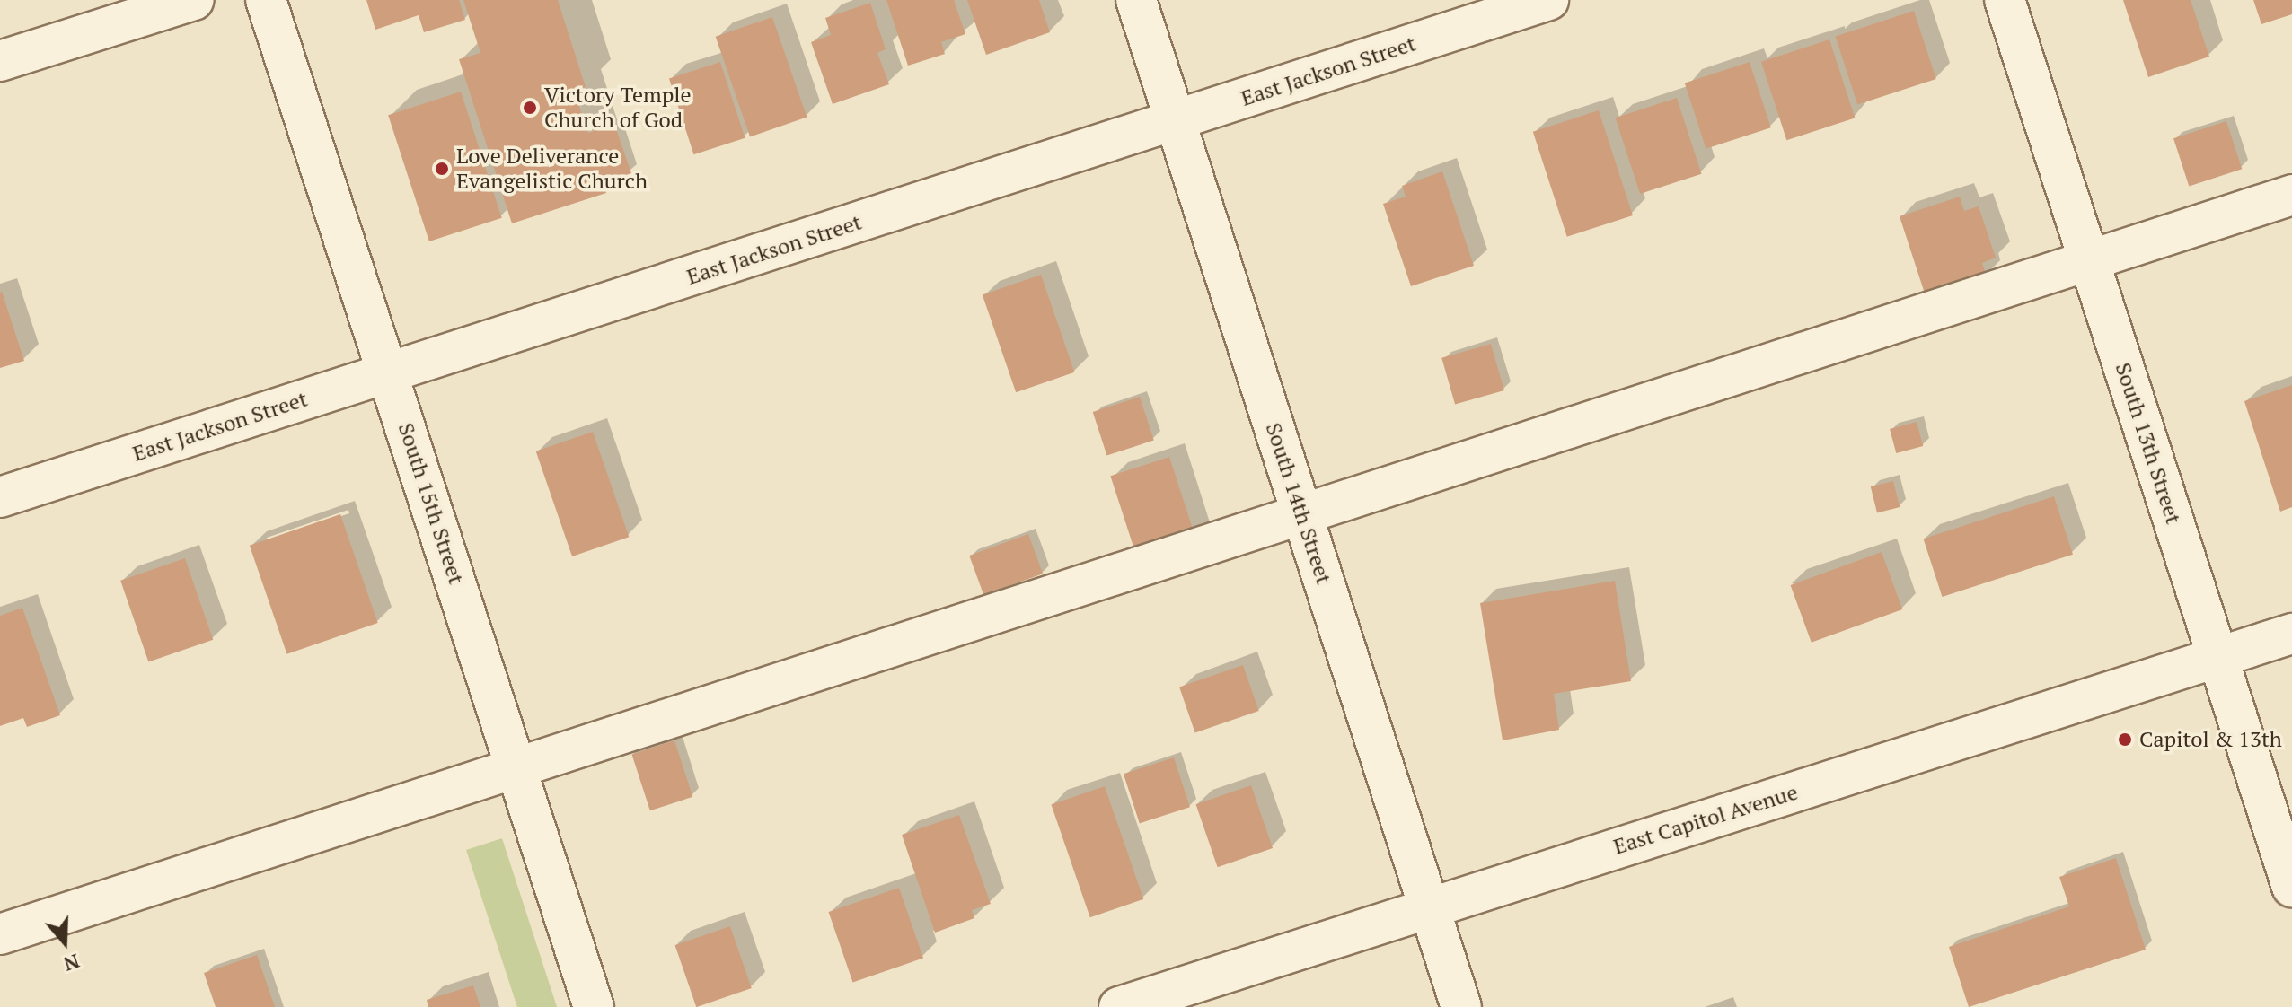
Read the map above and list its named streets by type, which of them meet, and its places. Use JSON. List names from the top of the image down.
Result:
{
  "streets": {
    "street": [
      "East Jackson Street",
      "South 13th Street",
      "South 15th Street",
      "South 14th Street",
      "East Capitol Avenue"
    ]
  },
  "crossings": [
    ["East Jackson Street", "South 15th Street"],
    ["East Jackson Street", "South 14th Street"],
    ["South 13th Street", "East Capitol Avenue"],
    ["South 14th Street", "East Capitol Avenue"]
  ],
  "places": ["Victory Temple Church of God", "Love Deliverance Evangelistic Church", "Capitol & 13th"],
  "north": "bottom"
}
